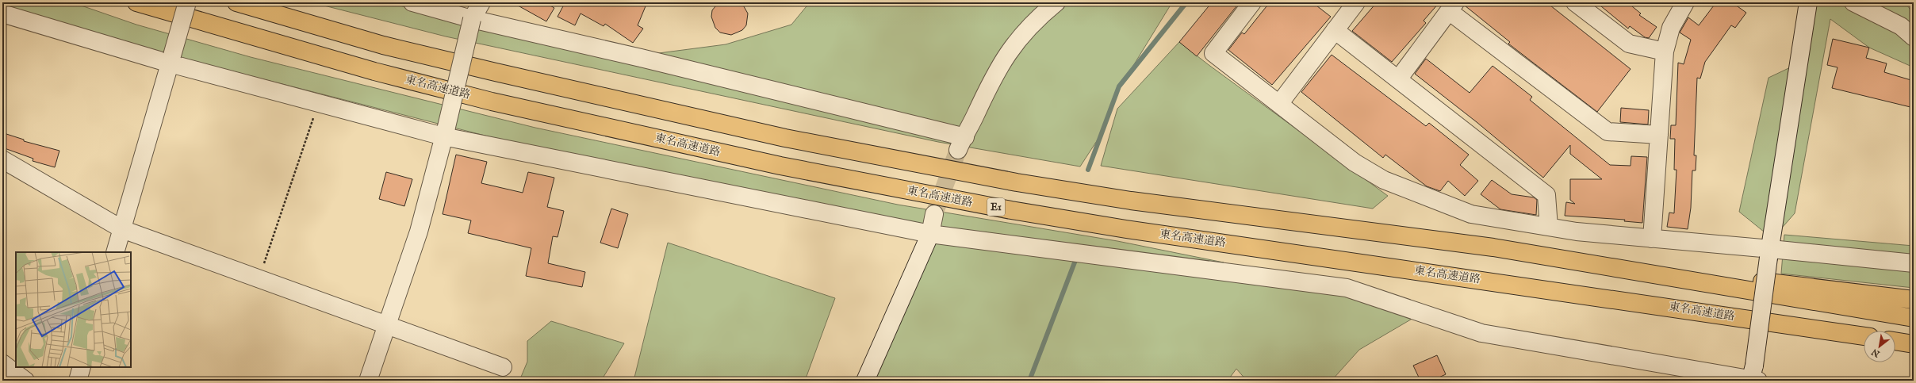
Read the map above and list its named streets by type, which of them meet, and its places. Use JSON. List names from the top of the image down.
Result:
{
  "streets": {
    "highway": ["東名高速道路", "E1"]
  },
  "north": "bottom left"
}
